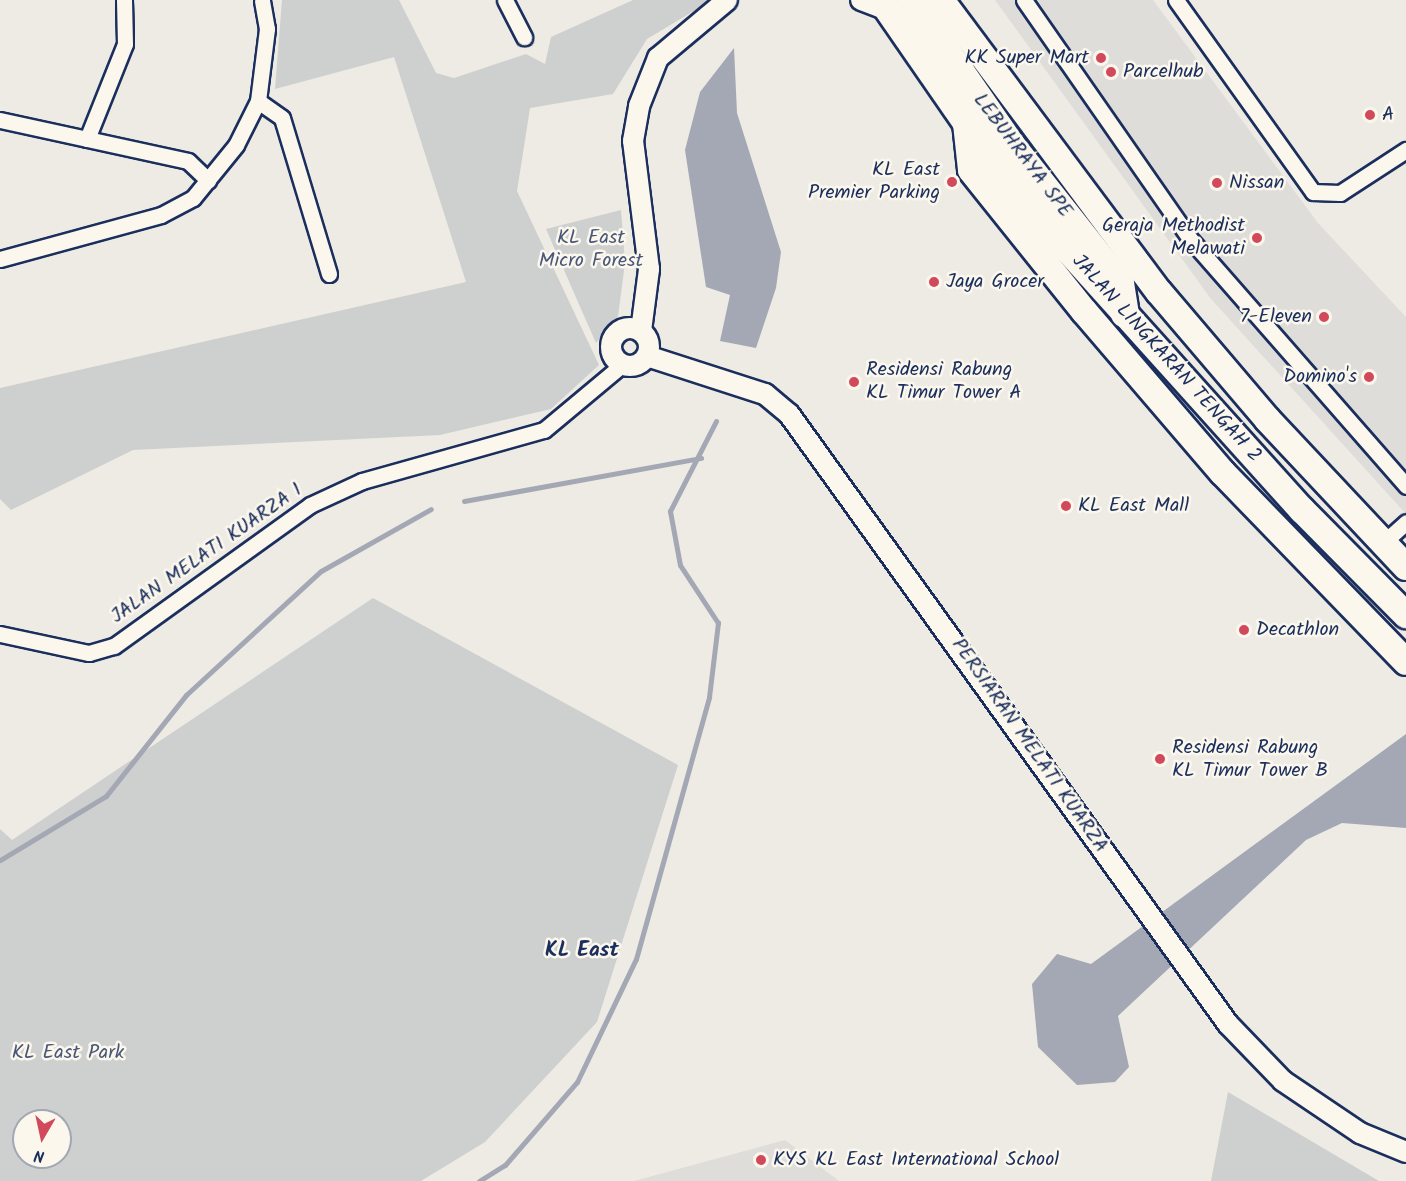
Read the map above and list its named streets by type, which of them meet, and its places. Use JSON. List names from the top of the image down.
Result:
{
  "streets": {
    "highway": ["LEBUHRAYA SPE", "JALAN LINGKARAN TENGAH 2"],
    "street": ["JALAN MELATI KUARZA 1", "PERSIARAN MELATI KUARZA"]
  },
  "crossings": [
    ["LEBUHRAYA SPE", "JALAN LINGKARAN TENGAH 2"],
    ["JALAN MELATI KUARZA 1", "PERSIARAN MELATI KUARZA"]
  ],
  "districts": ["KL East"],
  "parks": ["KL East Micro Forest", "KL East Park"],
  "places": [
    "KK Super Mart",
    "Parcelhub",
    "A",
    "KL East Premier Parking",
    "Nissan",
    "Geraja Methodist Melawati",
    "Jaya Grocer",
    "7-Eleven",
    "Domino's",
    "Residensi Rabung KL Timur Tower A",
    "KL East Mall",
    "Decathlon",
    "Residensi Rabung KL Timur Tower B",
    "KYS KL East International School"
  ],
  "north": "bottom"
}
